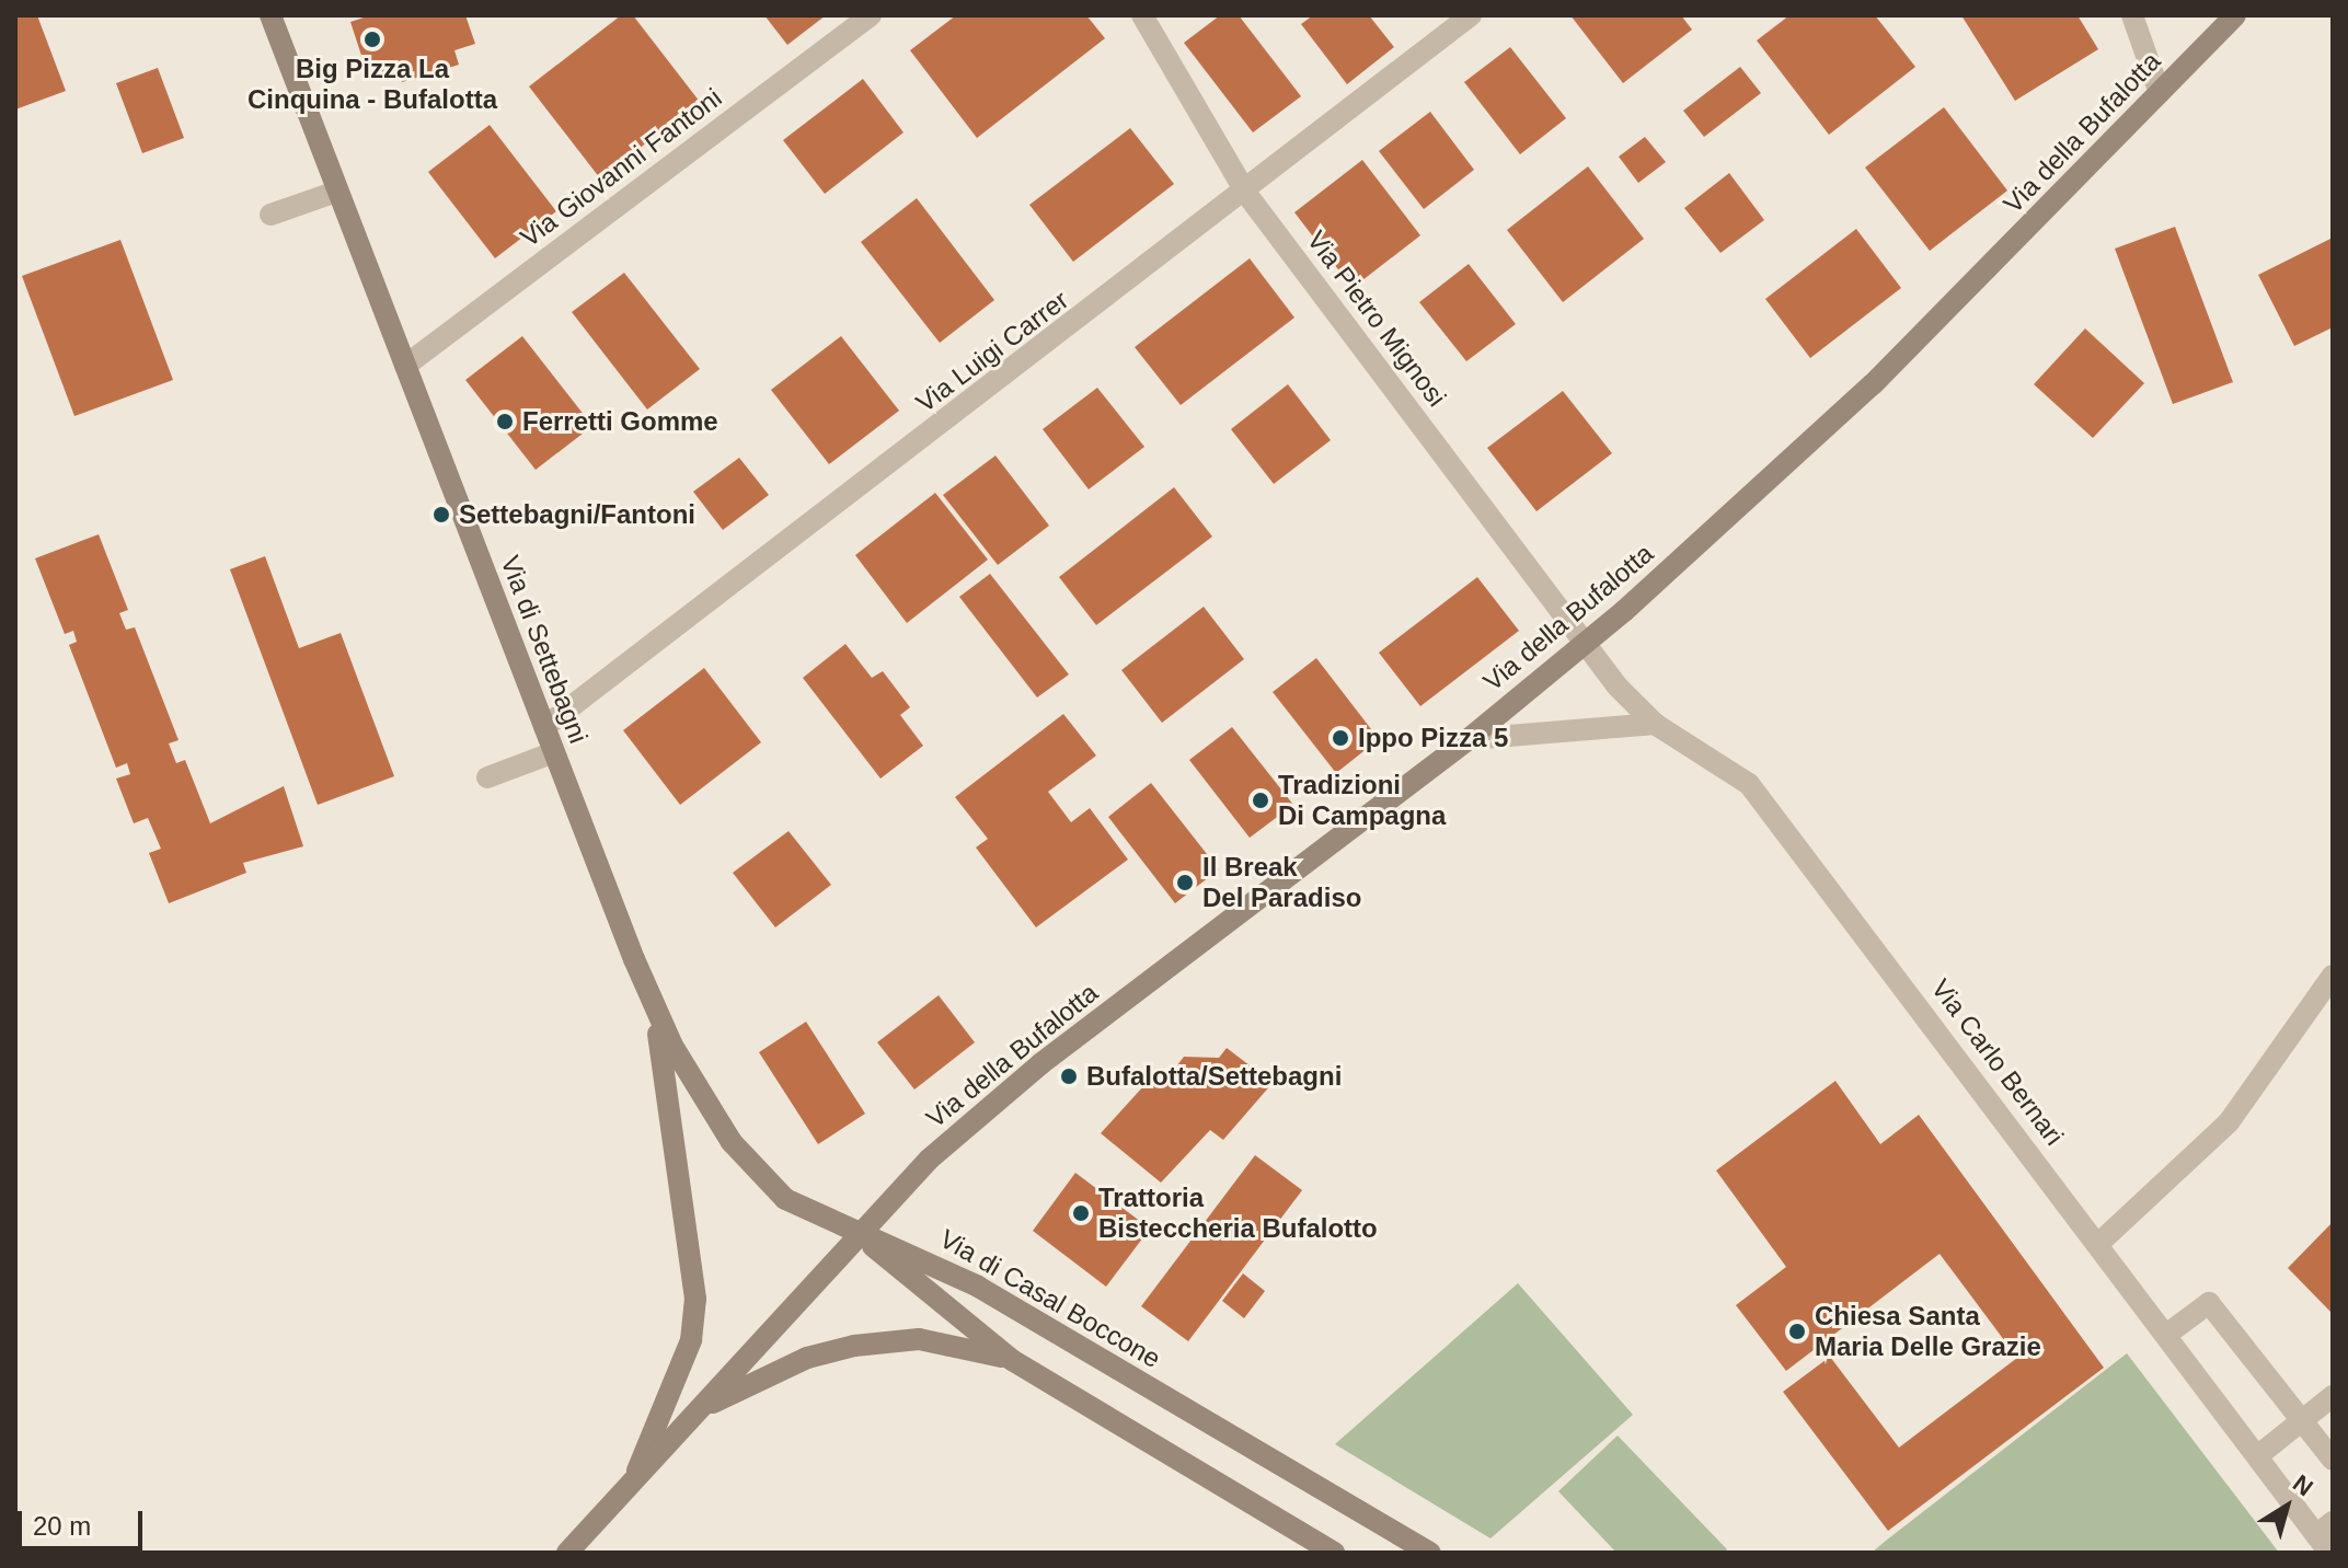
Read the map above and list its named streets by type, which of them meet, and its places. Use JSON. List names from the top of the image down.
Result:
{
  "streets": {
    "street": [
      "Via della Bufalotta",
      "Via Giovanni Fantoni",
      "Via Pietro Mignosi",
      "Via Luigi Carrer",
      "Via di Settebagni",
      "Via Carlo Bernari",
      "Via di Casal Boccone"
    ]
  },
  "crossings": [
    ["Via della Bufalotta", "Via Pietro Mignosi"],
    ["Via della Bufalotta", "Via di Settebagni"],
    ["Via della Bufalotta", "Via Carlo Bernari"],
    ["Via della Bufalotta", "Via di Casal Boccone"],
    ["Via Giovanni Fantoni", "Via di Settebagni"],
    ["Via Pietro Mignosi", "Via Luigi Carrer"],
    ["Via Pietro Mignosi", "Via Carlo Bernari"],
    ["Via Luigi Carrer", "Via di Settebagni"],
    ["Via di Settebagni", "Via di Casal Boccone"]
  ],
  "places": [
    "Big Pizza La Cinquina - Bufalotta",
    "Ferretti Gomme",
    "Settebagni/Fantoni",
    "Ippo Pizza 5",
    "Tradizioni Di Campagna",
    "Il Break Del Paradiso",
    "Bufalotta/Settebagni",
    "Trattoria Bisteccheria Bufalotto",
    "Chiesa Santa Maria Delle Grazie"
  ],
  "scale_bar": "20 m",
  "north": "top right"
}
